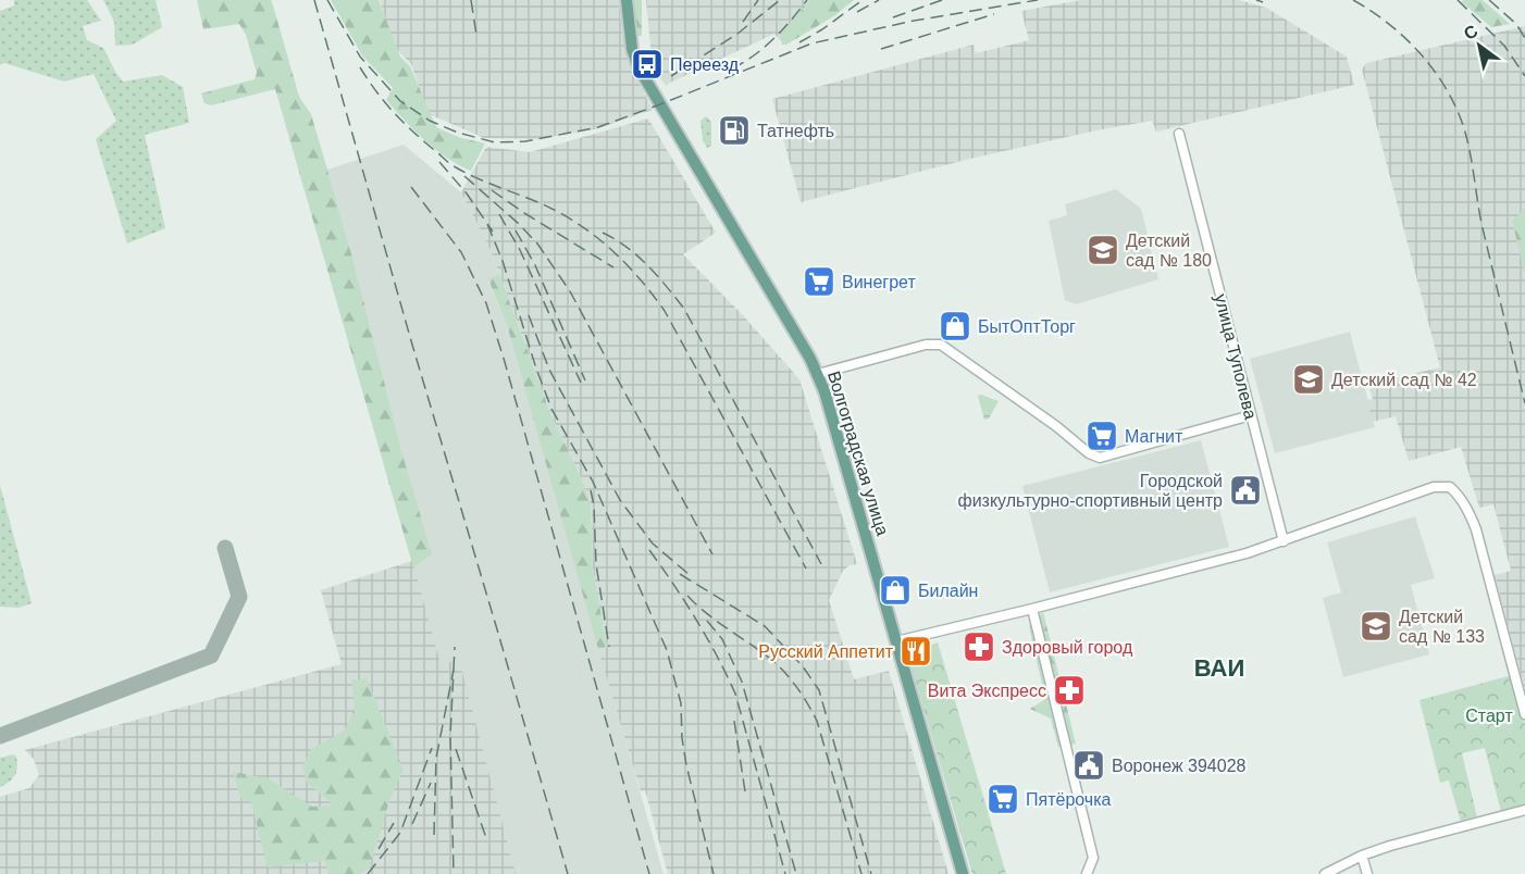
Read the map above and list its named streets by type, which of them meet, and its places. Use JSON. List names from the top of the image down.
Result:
{
  "streets": {
    "main road": ["Волгоградская улица"],
    "street": ["улица Туполева"]
  },
  "districts": ["ВАИ"],
  "parks": ["Старт"],
  "places": {
    "bus stop": ["Переезд"],
    "fuel station": ["Татнефть"],
    "school or university": ["Детский сад № 180", "Детский сад № 42", "Детский сад № 133"],
    "supermarket": ["Винегрет", "Магнит", "Пятёрочка"],
    "shop": ["БытОптТорг", "Билайн"],
    "public building": ["Городской физкультурно-спортивный центр", "Воронеж 394028"],
    "pharmacy": ["Здоровый город", "Вита Экспресс"],
    "restaurant": ["Русский Аппетит"]
  },
  "north": "top left"
}
